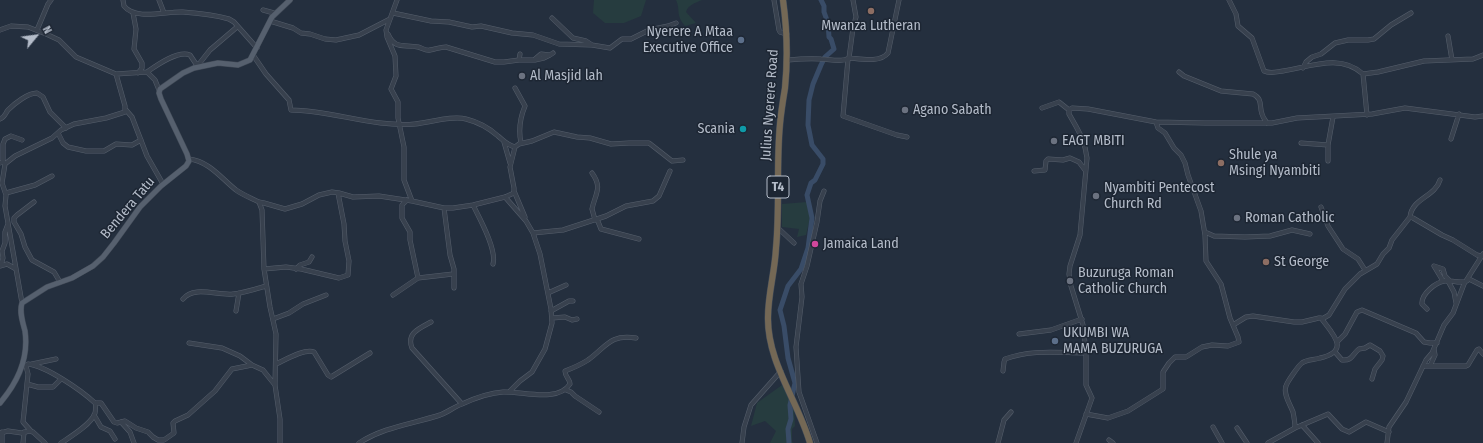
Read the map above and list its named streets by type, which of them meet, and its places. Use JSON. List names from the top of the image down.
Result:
{
  "streets": {
    "highway": ["Julius Nyerere Road", "T4"],
    "main road": ["Bendera Tatu"]
  },
  "places": [
    "Mwanza Lutheran",
    "Nyerere A Mtaa Executive Office",
    "Al Masjid lah",
    "Agano Sabath",
    "Scania",
    "EAGT MBITI",
    "Shule ya Msingi Nyambiti",
    "Nyambiti Pentecost Church Rd",
    "Roman Catholic",
    "Jamaica Land",
    "St George",
    "Buzuruga Roman Catholic Church",
    "UKUMBI WA MAMA BUZURUGA"
  ],
  "north": "top right"
}
